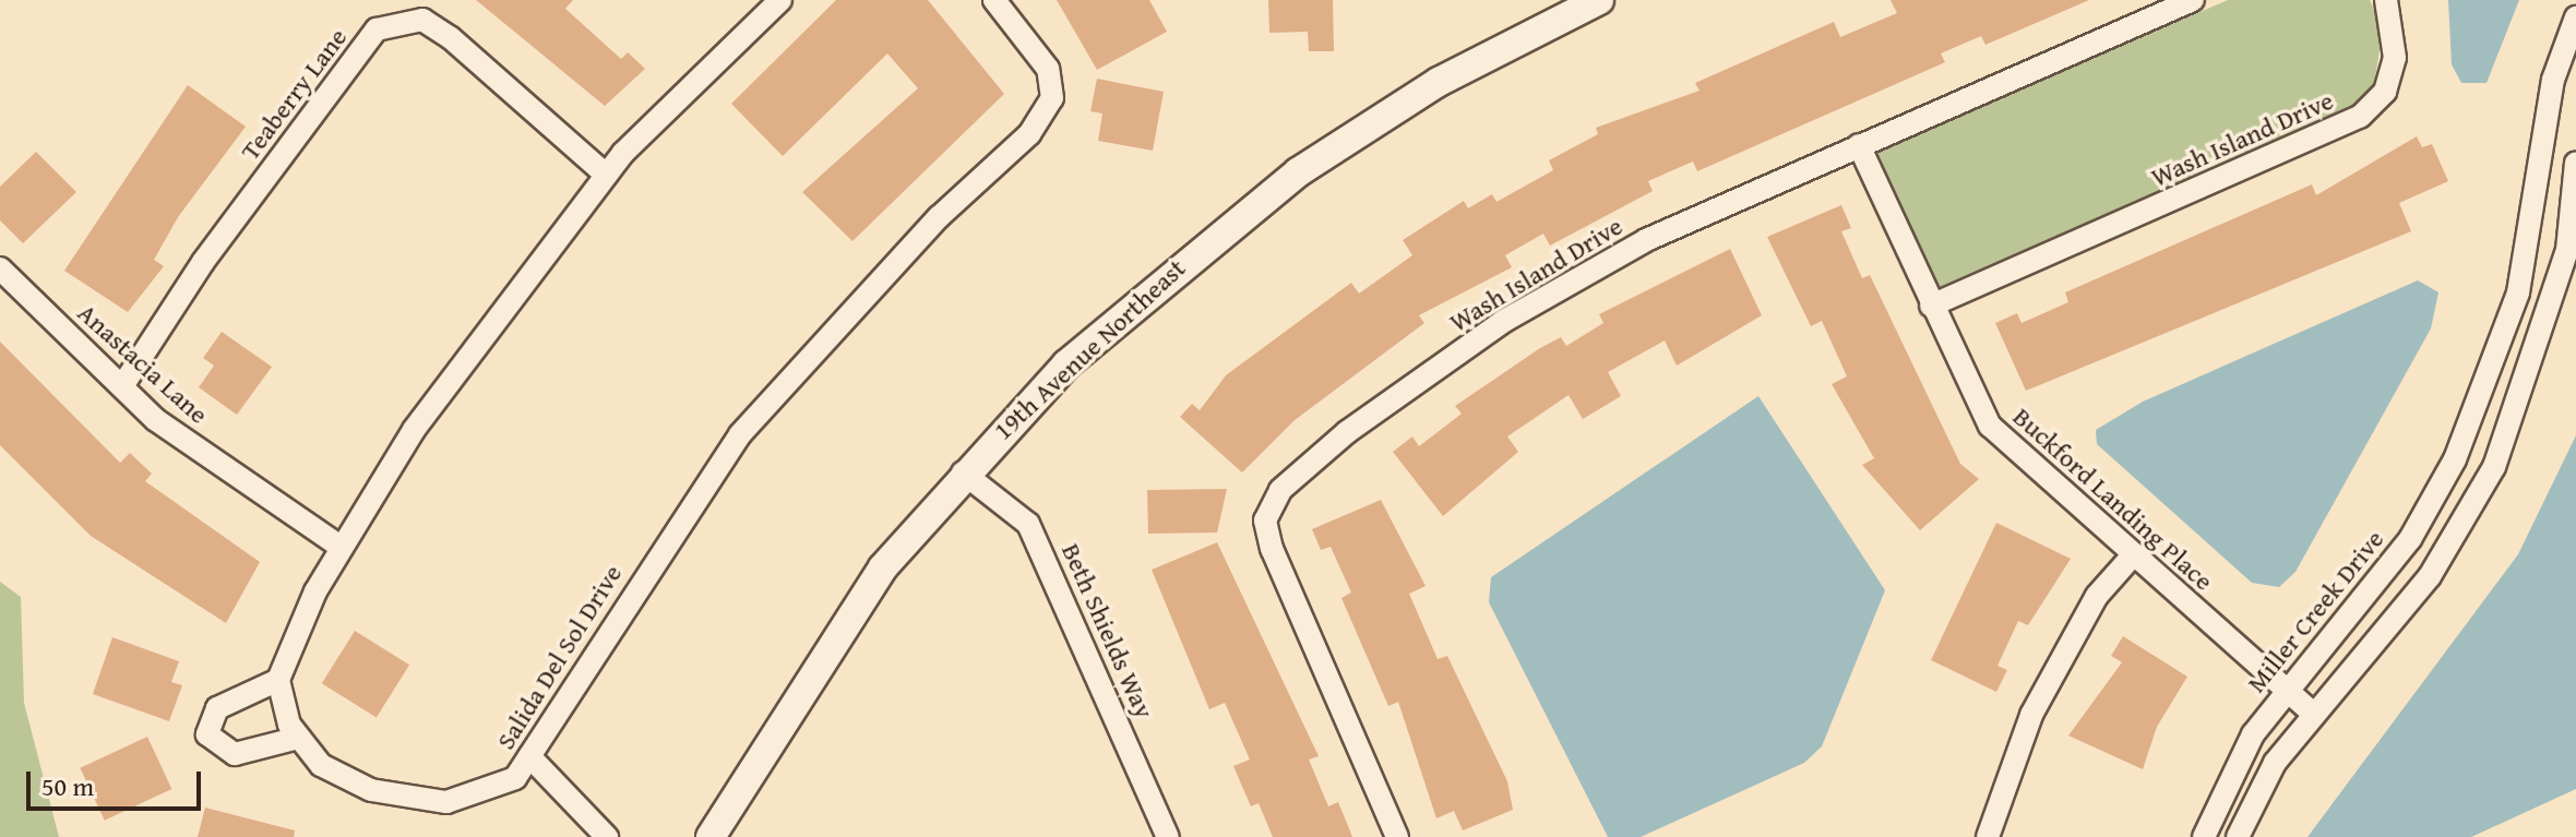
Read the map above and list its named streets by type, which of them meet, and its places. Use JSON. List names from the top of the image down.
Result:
{
  "streets": {
    "street": [
      "Teaberry Lane",
      "Wash Island Drive",
      "19th Avenue Northeast",
      "Anastacia Lane",
      "Buckford Landing Place",
      "Miller Creek Drive",
      "Beth Shields Way",
      "Salida Del Sol Drive"
    ]
  },
  "crossings": [
    ["Teaberry Lane", "Anastacia Lane"],
    ["Wash Island Drive", "Buckford Landing Place"],
    ["19th Avenue Northeast", "Beth Shields Way"],
    ["Buckford Landing Place", "Miller Creek Drive"]
  ],
  "scale_bar": "50 m"
}
